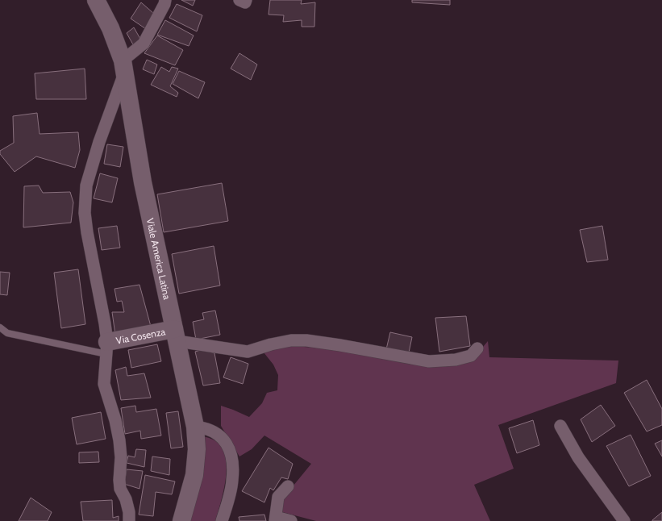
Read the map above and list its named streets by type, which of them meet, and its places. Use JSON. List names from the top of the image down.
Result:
{
  "streets": {
    "main road": ["Viale America Latina", "Via Cosenza"]
  },
  "crossings": [
    ["Viale America Latina", "Via Cosenza"]
  ]
}
